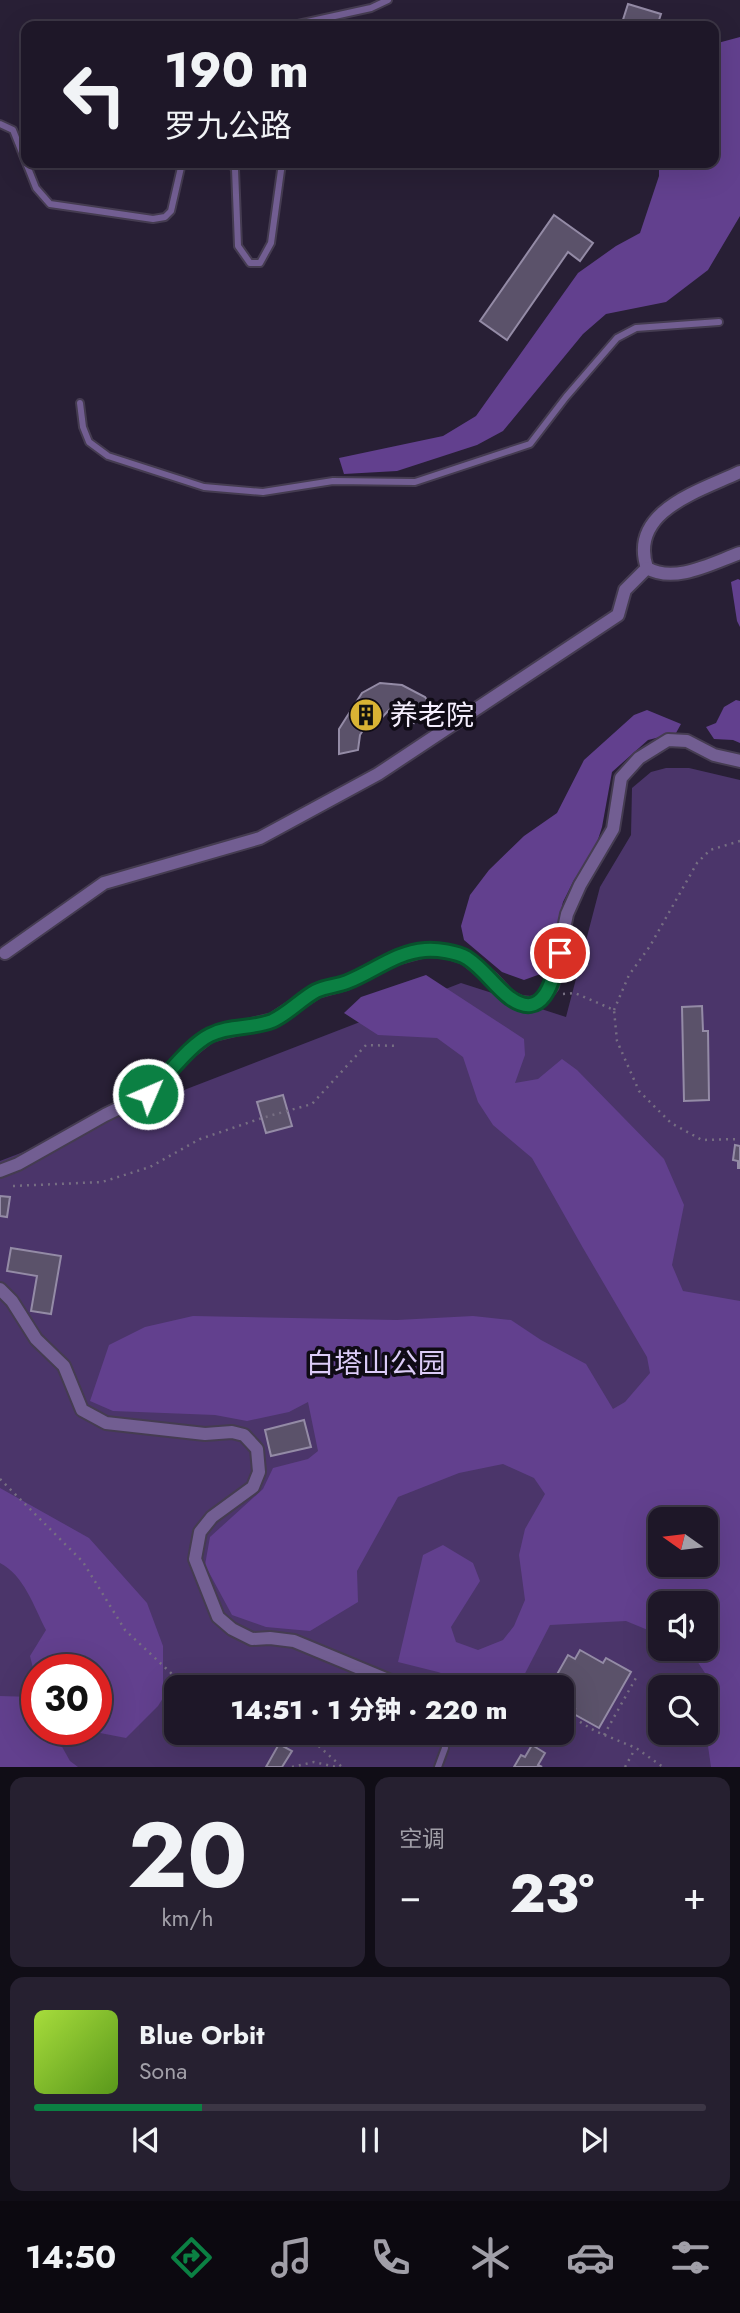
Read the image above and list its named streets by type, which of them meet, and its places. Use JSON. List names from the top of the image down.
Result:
{
  "parks": ["白塔山公园"],
  "places": {
    "building": ["养老院"]
  },
  "north": "left",
  "page": {
    "turn": ["190 m", "罗九公路"],
    "limit": "30",
    "trip": "14:51 · 1 分钟 · 220 m",
    "tile": [
      ["20", "km/h"],
      "空调"
    ],
    "heat": ["−", "23°", "+"],
    "song": ["Blue Orbit", "Sona"],
    "tabs": "14:50"
  }
}
